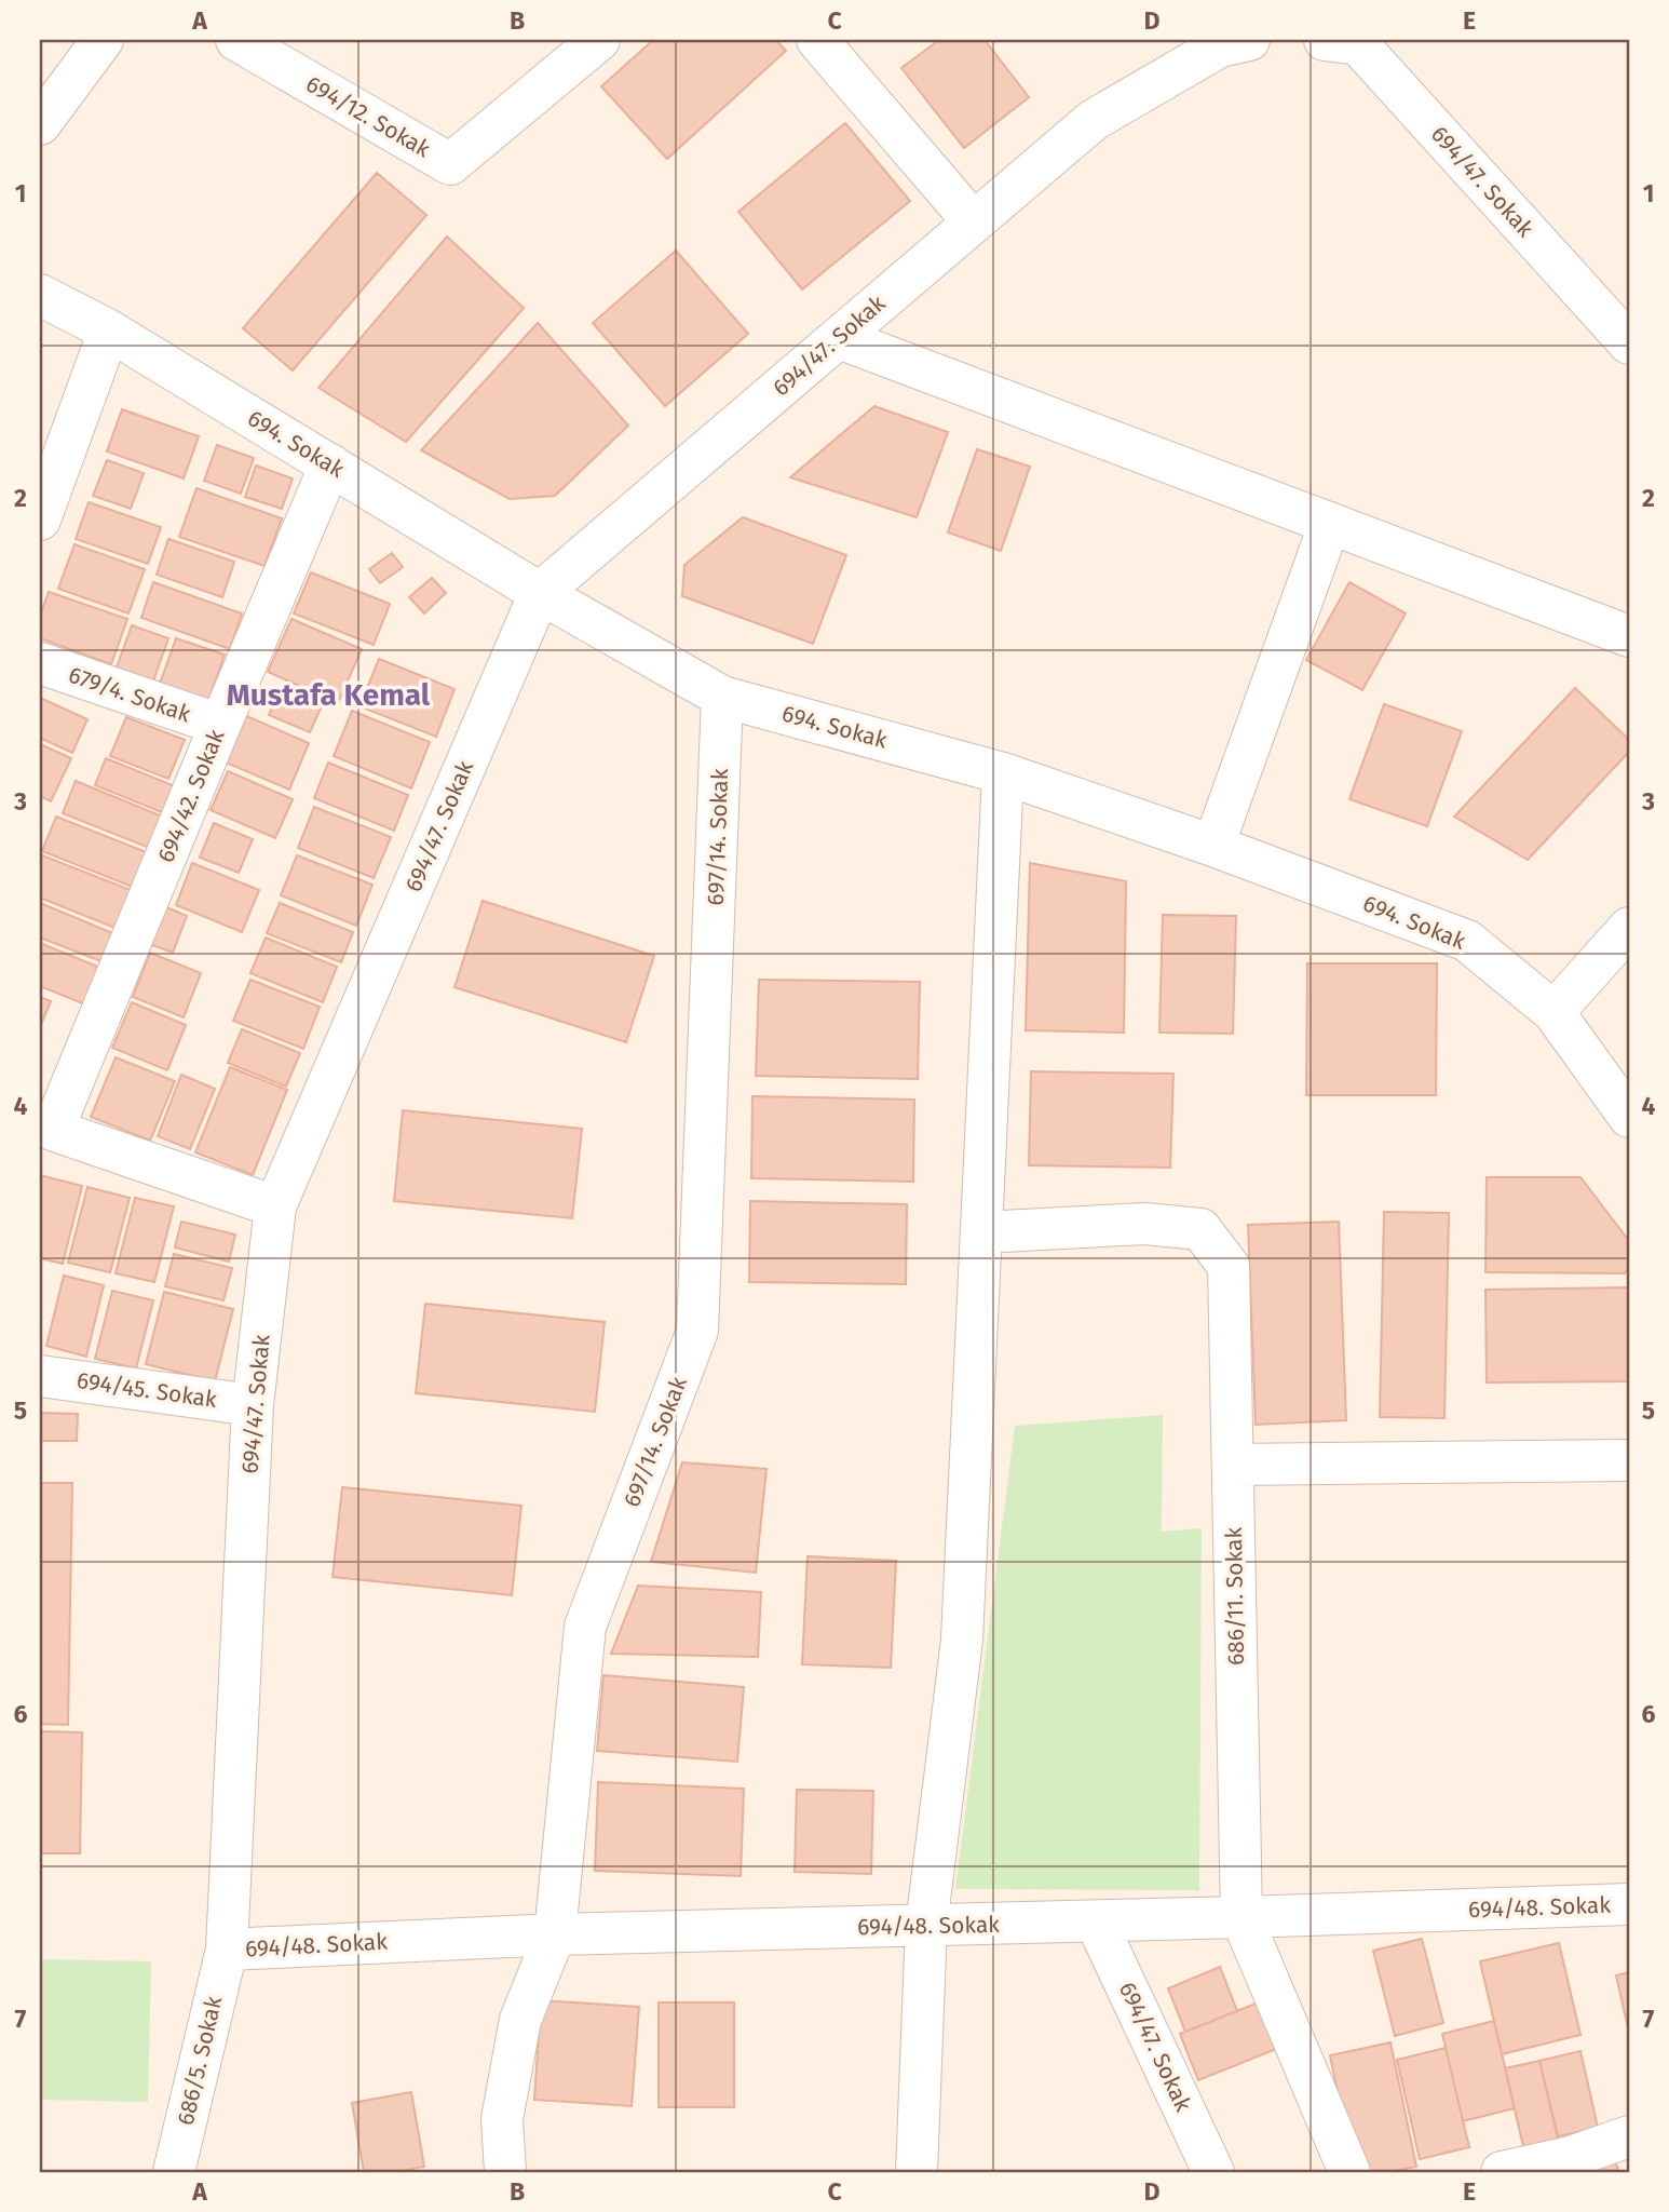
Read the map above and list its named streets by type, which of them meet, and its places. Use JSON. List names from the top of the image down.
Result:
{
  "streets": {
    "street": [
      "694/12. Sokak",
      "694/47. Sokak",
      "694. Sokak",
      "679/4. Sokak",
      "694/42. Sokak",
      "697/14. Sokak",
      "694/45. Sokak",
      "686/11. Sokak",
      "694/48. Sokak",
      "686/5. Sokak"
    ]
  },
  "crossings": [
    ["694/47. Sokak", "694. Sokak"],
    ["694/47. Sokak", "694/45. Sokak"],
    ["694/47. Sokak", "694/48. Sokak"],
    ["694/47. Sokak", "686/5. Sokak"],
    ["694. Sokak", "694/42. Sokak"],
    ["694. Sokak", "697/14. Sokak"],
    ["679/4. Sokak", "694/42. Sokak"],
    ["697/14. Sokak", "694/48. Sokak"],
    ["686/11. Sokak", "694/48. Sokak"],
    ["694/48. Sokak", "686/5. Sokak"]
  ],
  "districts": ["Mustafa Kemal"],
  "grid": {
    "columns": [
      "A",
      "B",
      "C",
      "D",
      "E"
    ],
    "rows": [
      "1",
      "2",
      "3",
      "4",
      "5",
      "6",
      "7"
    ]
  }
}
